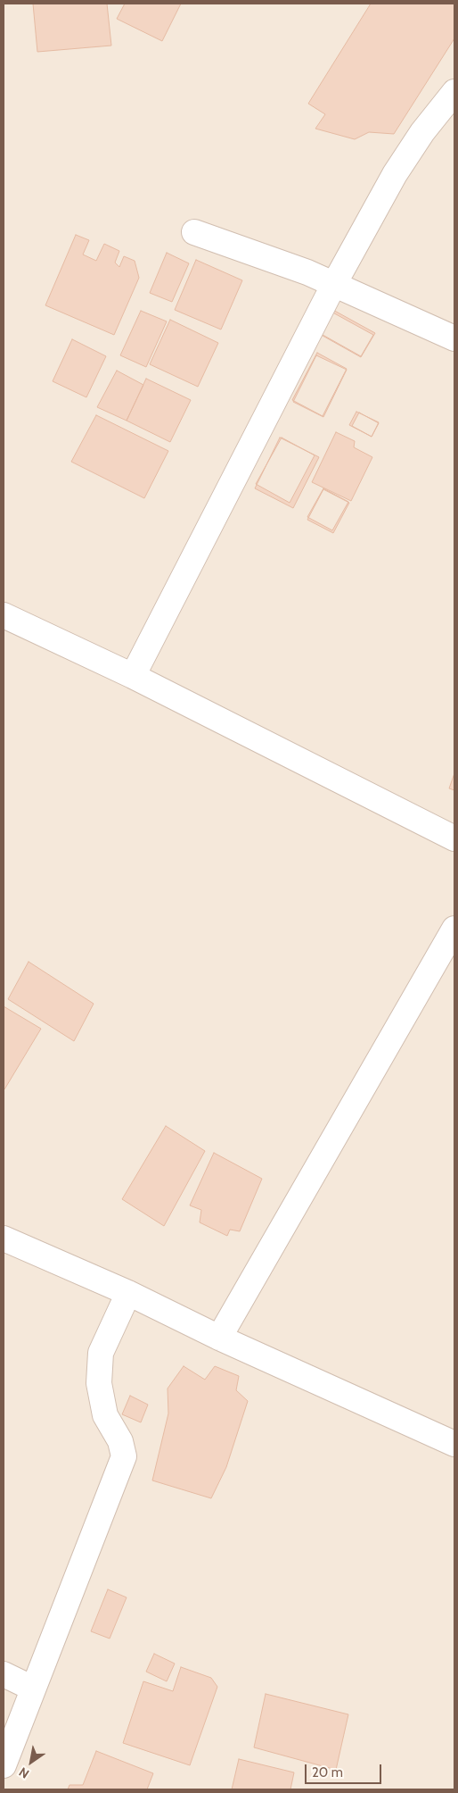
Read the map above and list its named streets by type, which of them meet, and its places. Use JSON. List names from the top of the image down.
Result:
{
  "scale_bar": "20 m",
  "north": "bottom left"
}
